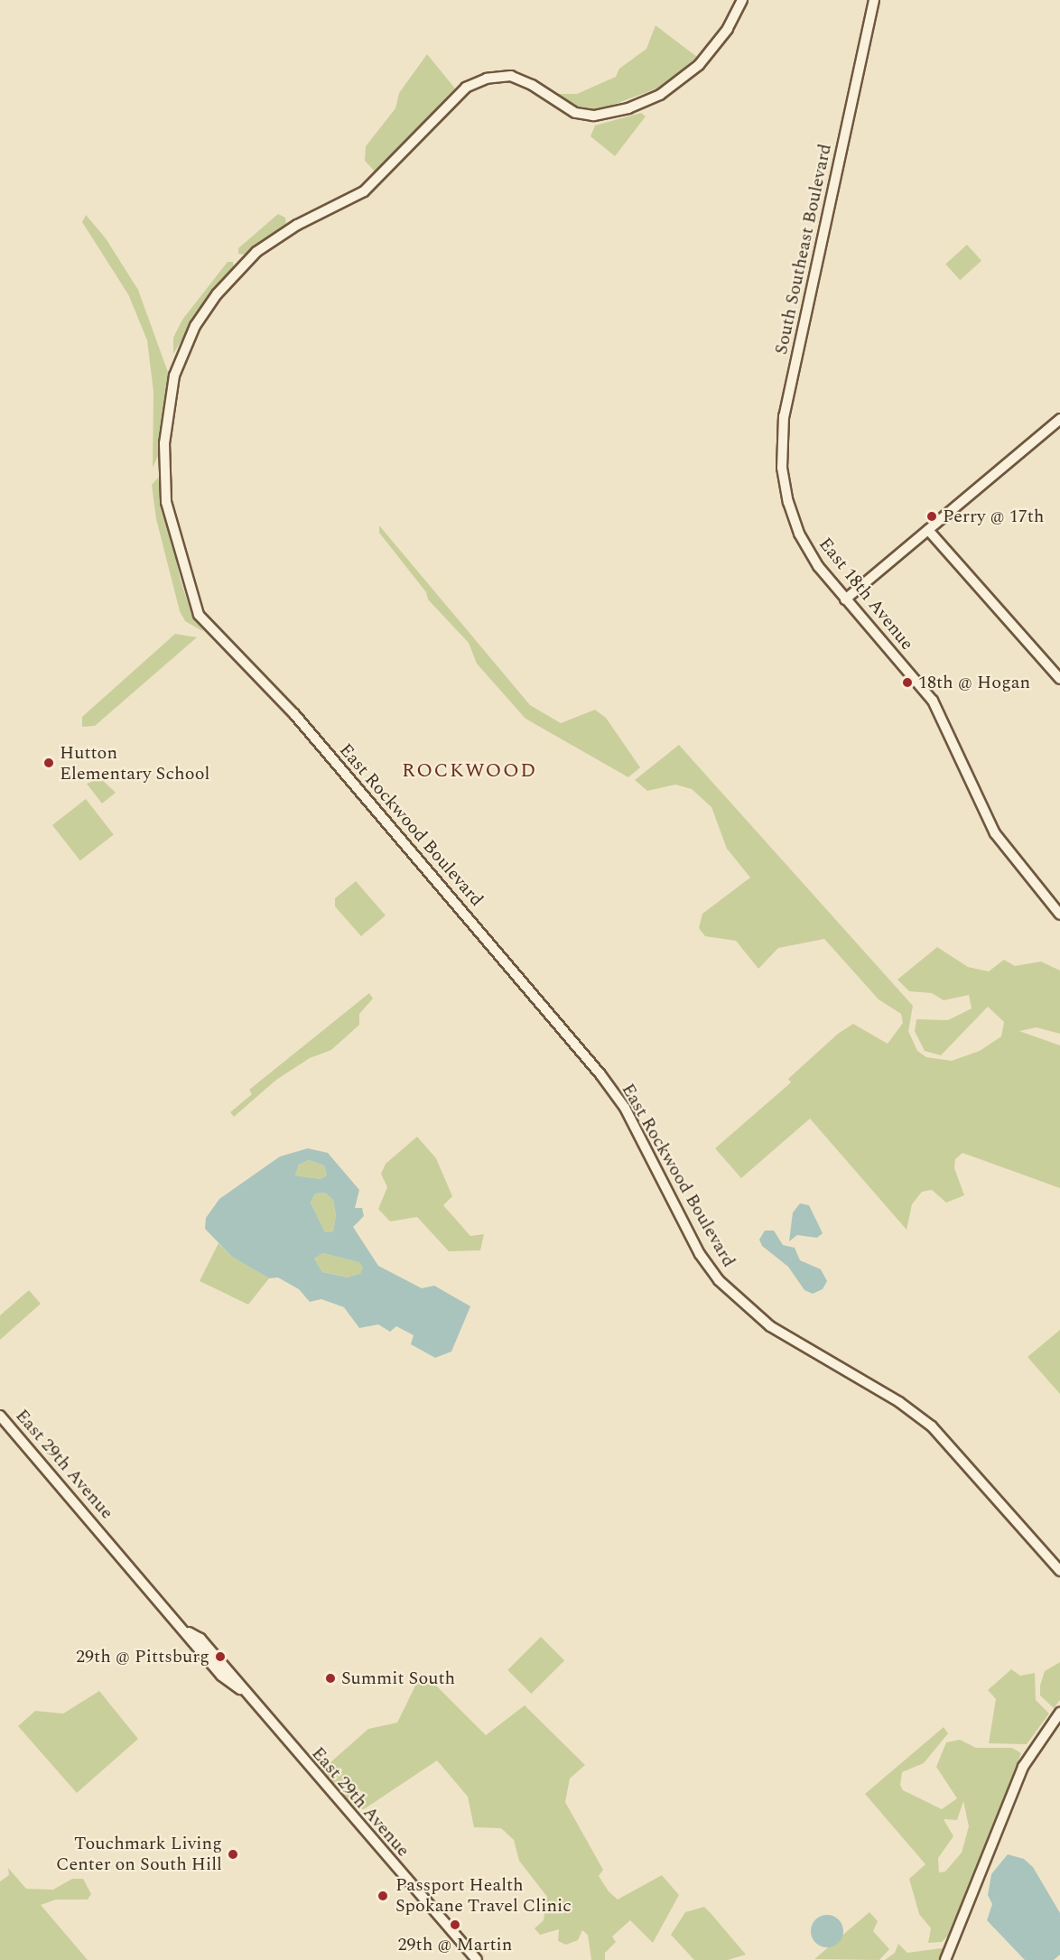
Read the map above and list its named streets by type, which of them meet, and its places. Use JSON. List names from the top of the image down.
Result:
{
  "streets": {
    "street": [
      "South Southeast Boulevard",
      "East 18th Avenue",
      "East Rockwood Boulevard",
      "East 29th Avenue"
    ]
  },
  "crossings": [
    ["South Southeast Boulevard", "East 18th Avenue"]
  ],
  "districts": ["ROCKWOOD"],
  "places": [
    "Perry @ 17th",
    "18th @ Hogan",
    "Hutton Elementary School",
    "29th @ Pittsburg",
    "Summit South",
    "Touchmark Living Center on South Hill",
    "Passport Health Spokane Travel Clinic",
    "29th @ Martin"
  ]
}
